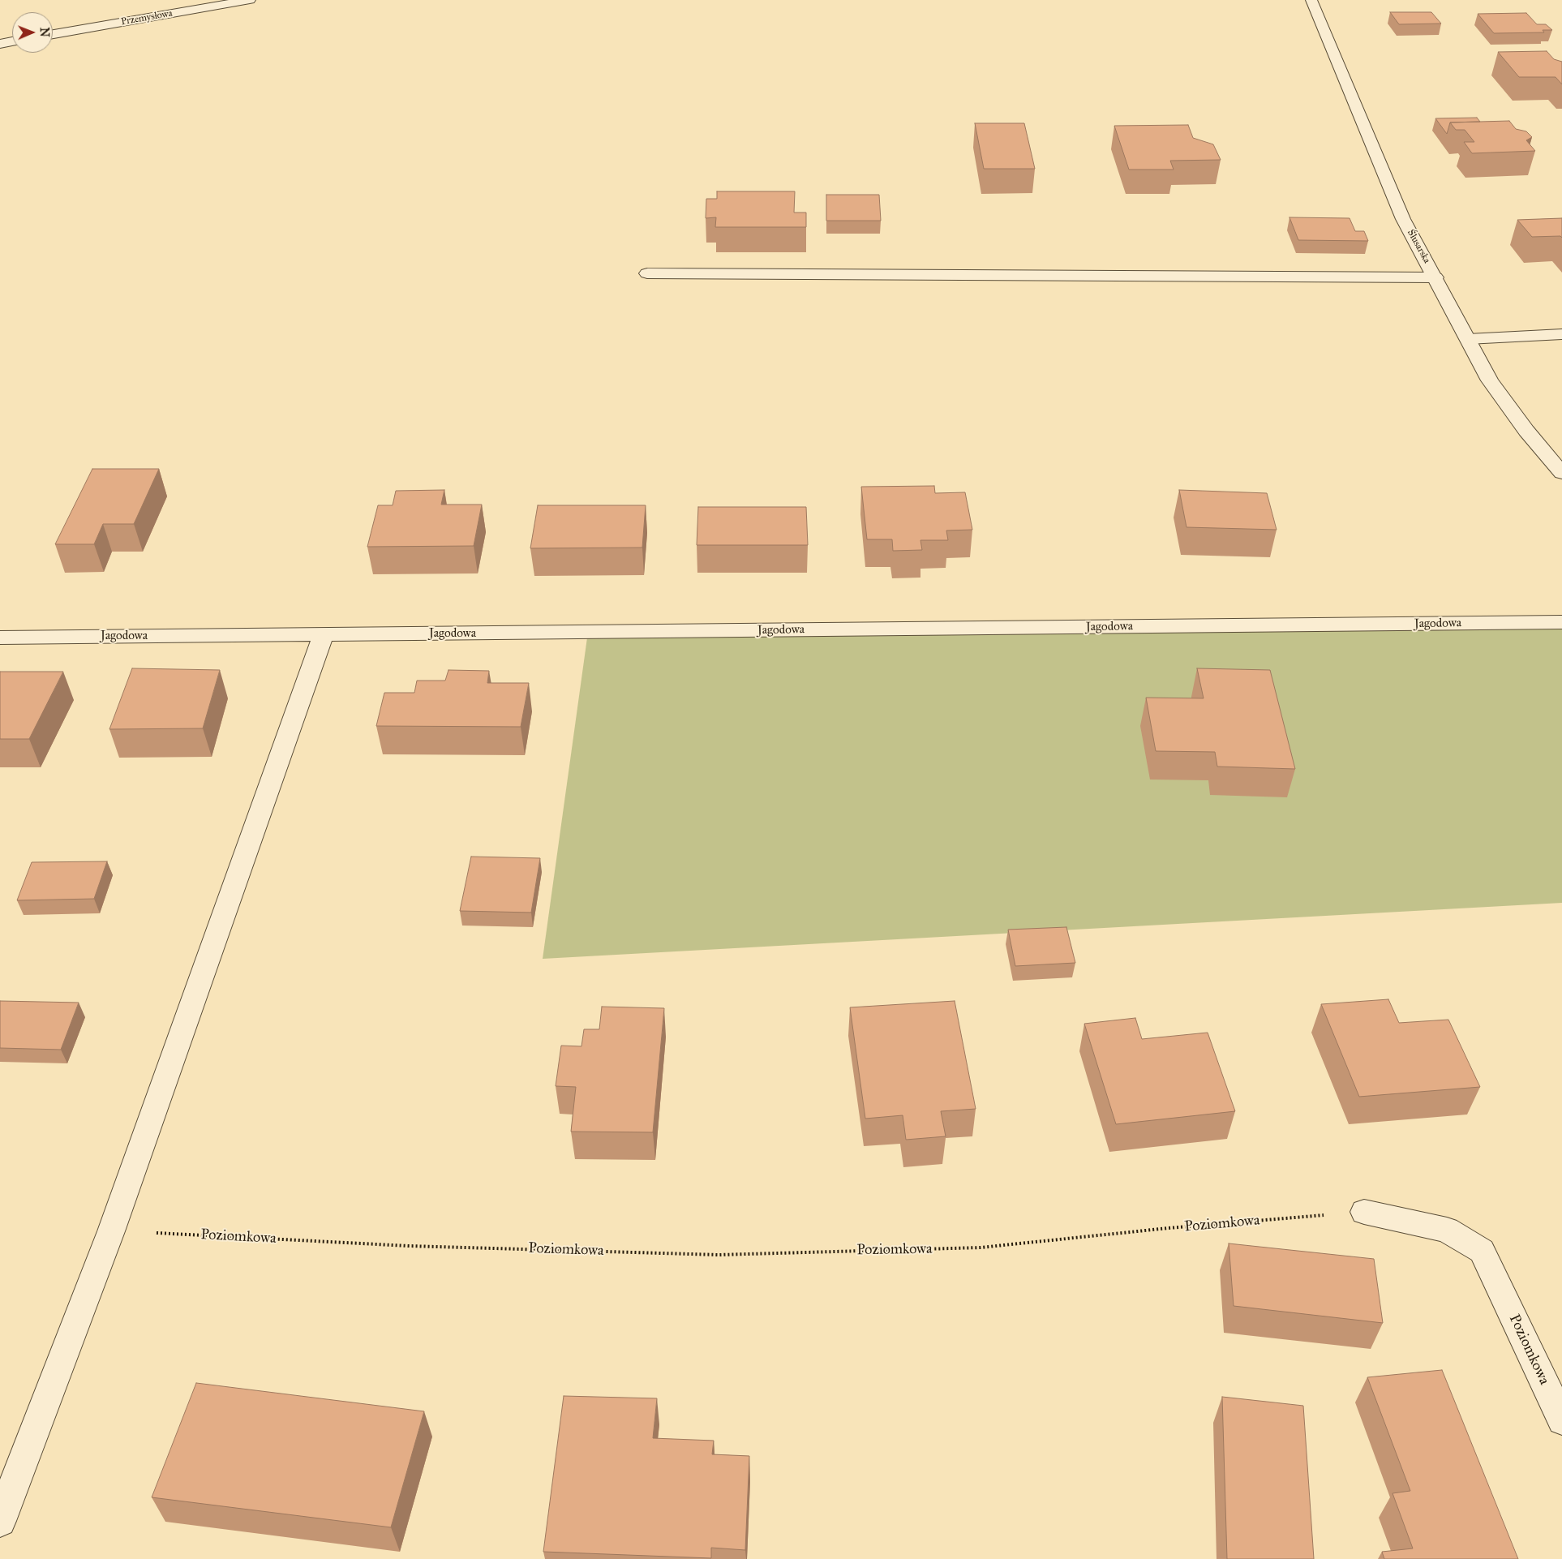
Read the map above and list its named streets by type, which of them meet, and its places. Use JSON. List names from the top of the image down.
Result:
{
  "streets": {
    "street": [
      "Przemysłowa",
      "Ślusarska",
      "Jagodowa",
      "Poziomkowa"
    ]
  },
  "north": "right"
}
